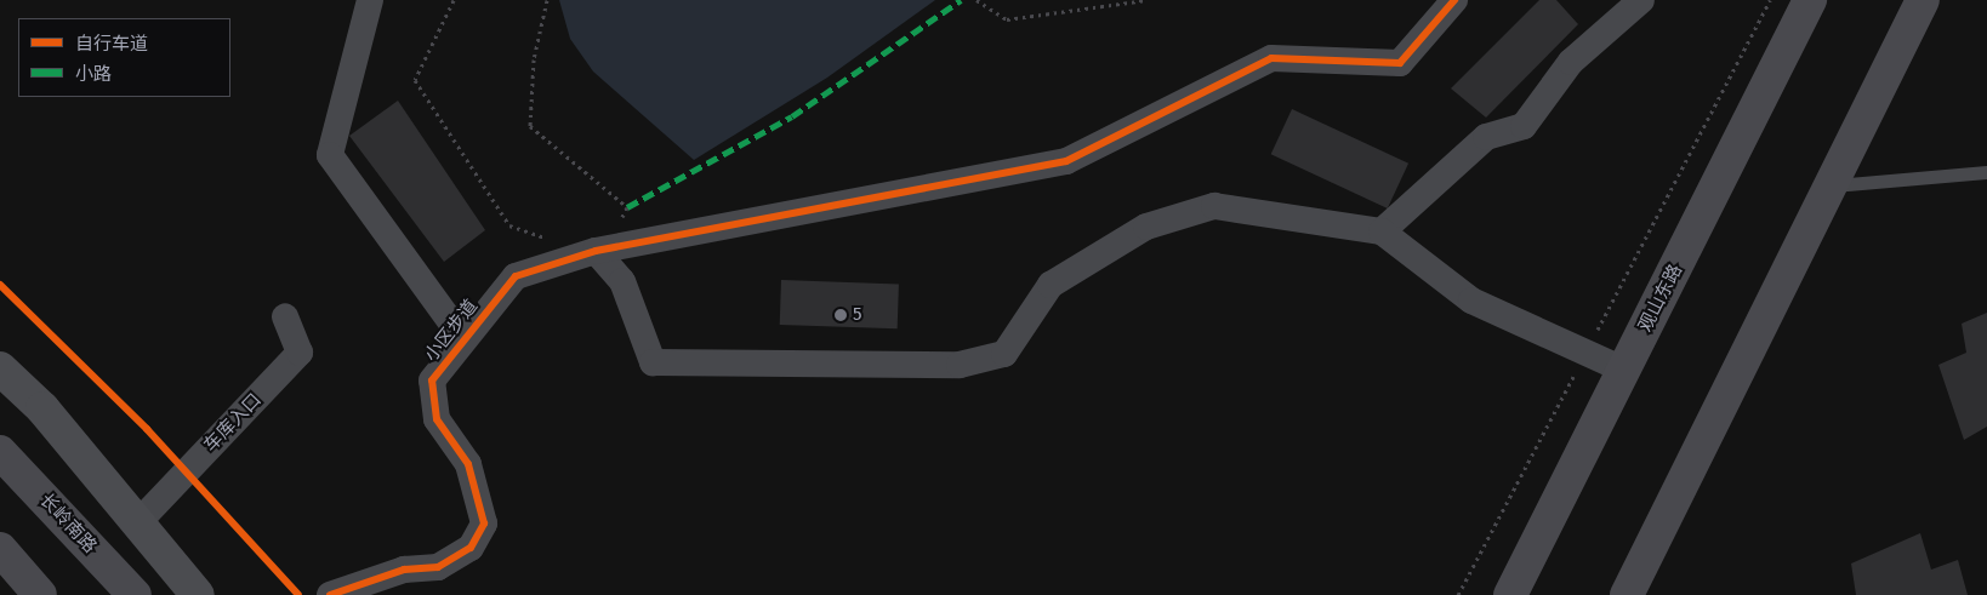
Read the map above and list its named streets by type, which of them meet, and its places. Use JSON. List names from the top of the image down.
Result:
{
  "streets": {
    "main road": ["观山东路", "长岭南路"],
    "street": ["小区步道", "车库入口"]
  },
  "places": ["5"],
  "legend": ["自行车道", "小路"]
}
